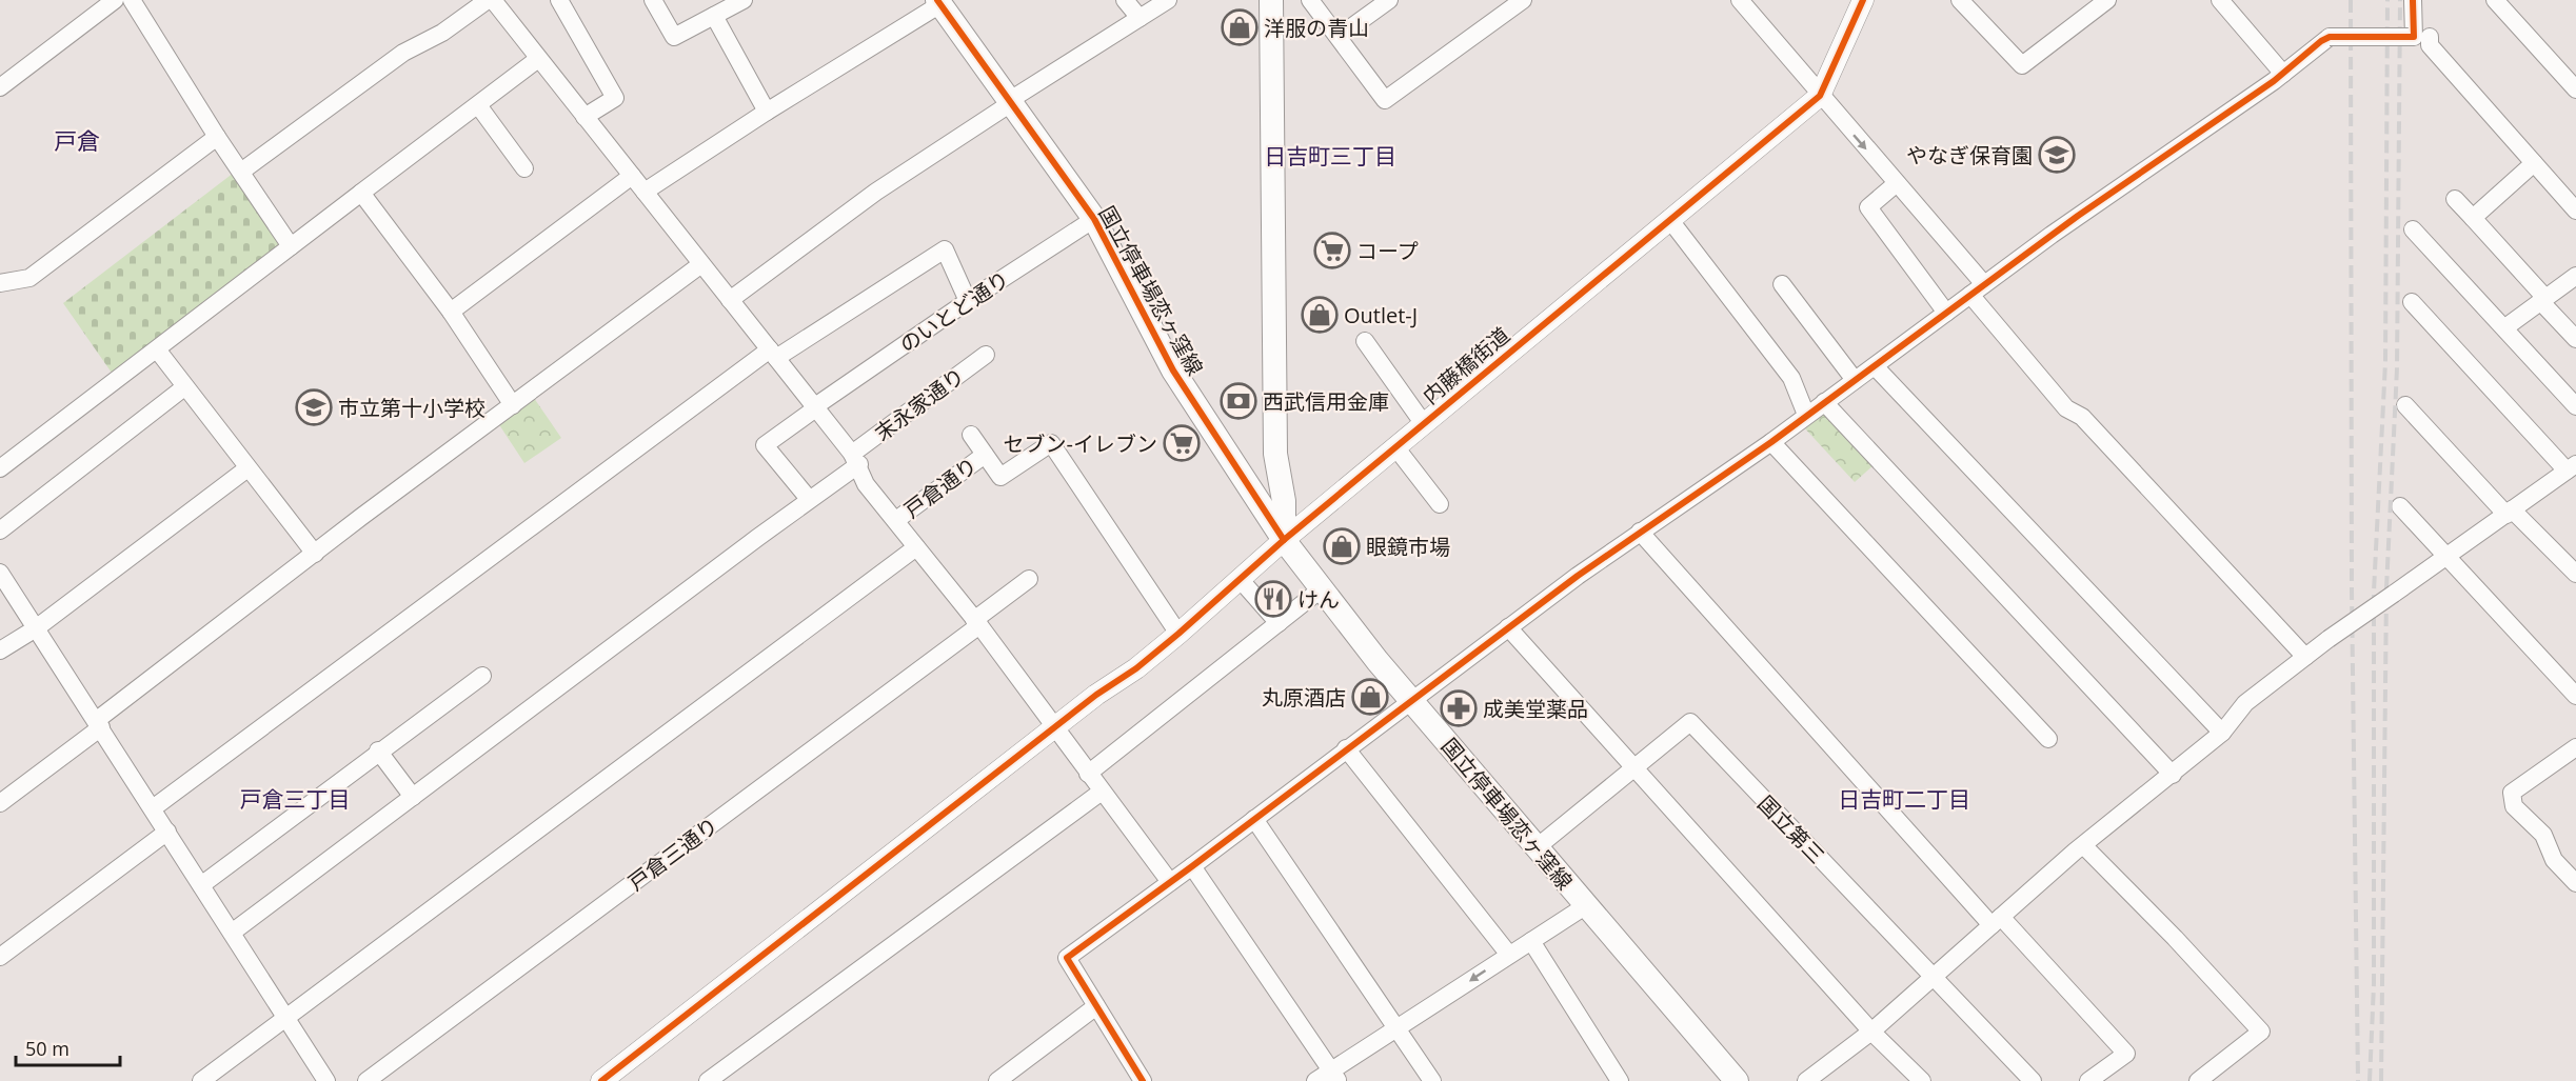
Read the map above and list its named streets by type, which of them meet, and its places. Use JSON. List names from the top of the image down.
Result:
{
  "streets": {
    "main road": ["国立停車場恋ヶ窪線"],
    "street": [
      "のいとど通り",
      "内藤橋街道",
      "末永家通り",
      "戸倉通り",
      "国立第三",
      "戸倉三通り"
    ]
  },
  "crossings": [
    ["国立停車場恋ヶ窪線", "のいとど通り"],
    ["国立停車場恋ヶ窪線", "内藤橋街道"],
    ["国立停車場恋ヶ窪線", "国立第三"],
    ["のいとど通り", "末永家通り"]
  ],
  "districts": [
    "戸倉",
    "日吉町三丁目",
    "戸倉三丁目",
    "日吉町二丁目"
  ],
  "places": {
    "shop": [
      "洋服の青山",
      "Outlet-J",
      "眼鏡市場",
      "丸原酒店"
    ],
    "school or university": ["やなぎ保育園", "市立第十小学校"],
    "supermarket": ["コープ", "セブン-イレブン"],
    "bank": ["西武信用金庫"],
    "restaurant": ["けん"],
    "pharmacy": ["成美堂薬品"]
  },
  "scale_bar": "50 m"
}
